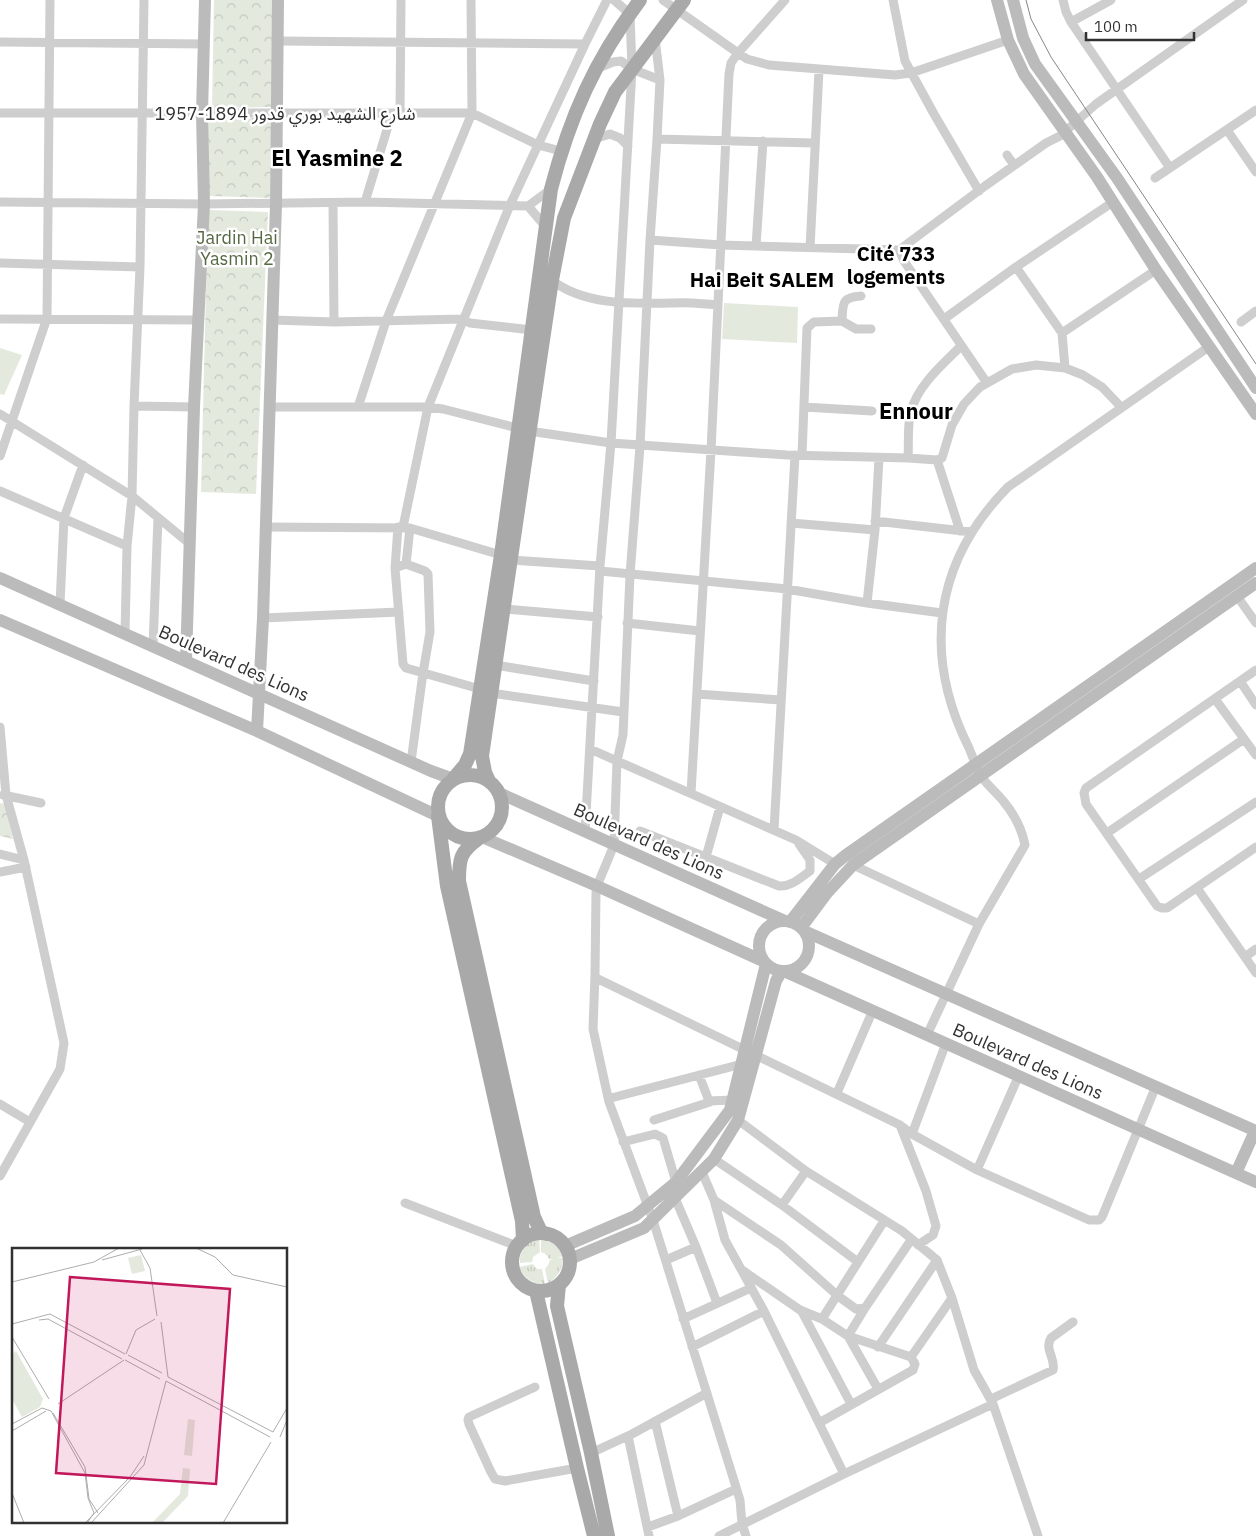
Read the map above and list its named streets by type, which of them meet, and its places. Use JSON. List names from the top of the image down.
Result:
{
  "streets": {
    "main road": ["Boulevard des Lions"],
    "street": ["شارع الشهيد بوري قدور 1894-1957"]
  },
  "districts": [
    "El Yasmine 2",
    "Cité 733 logements",
    "Hai Beit SALEM",
    "Ennour"
  ],
  "parks": ["Jardin Hai Yasmin 2"],
  "scale_bar": "100 m"
}
